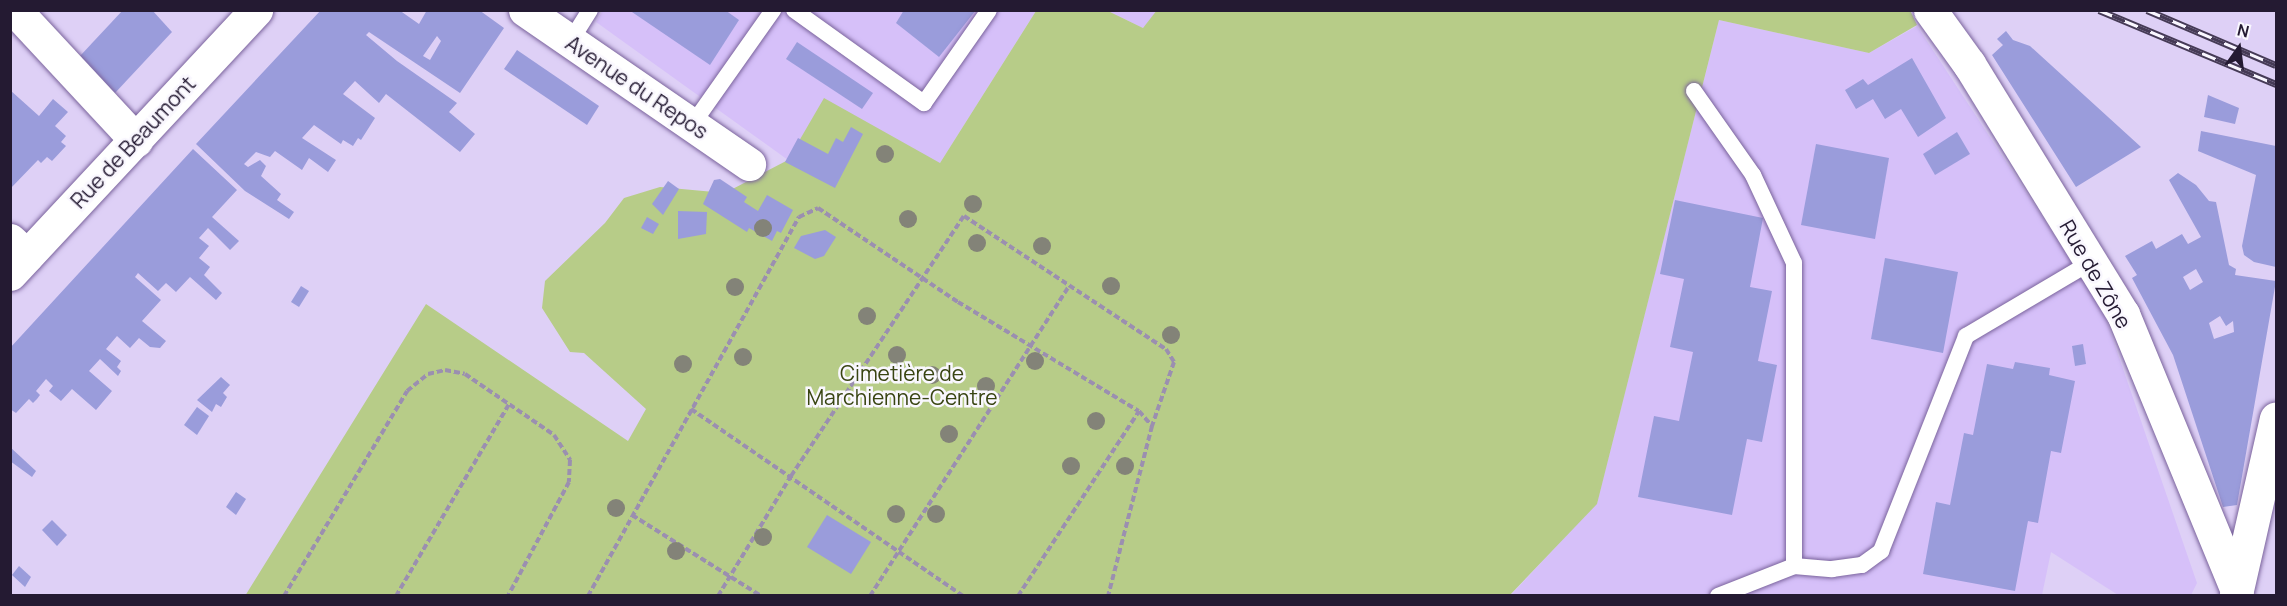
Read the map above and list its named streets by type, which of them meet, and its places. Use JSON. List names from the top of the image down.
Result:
{
  "streets": {
    "street": ["Avenue du Repos", "Rue de Beaumont", "Rue de Zône"]
  },
  "parks": ["Cimetière de Marchienne-Centre"],
  "north": "top"
}
